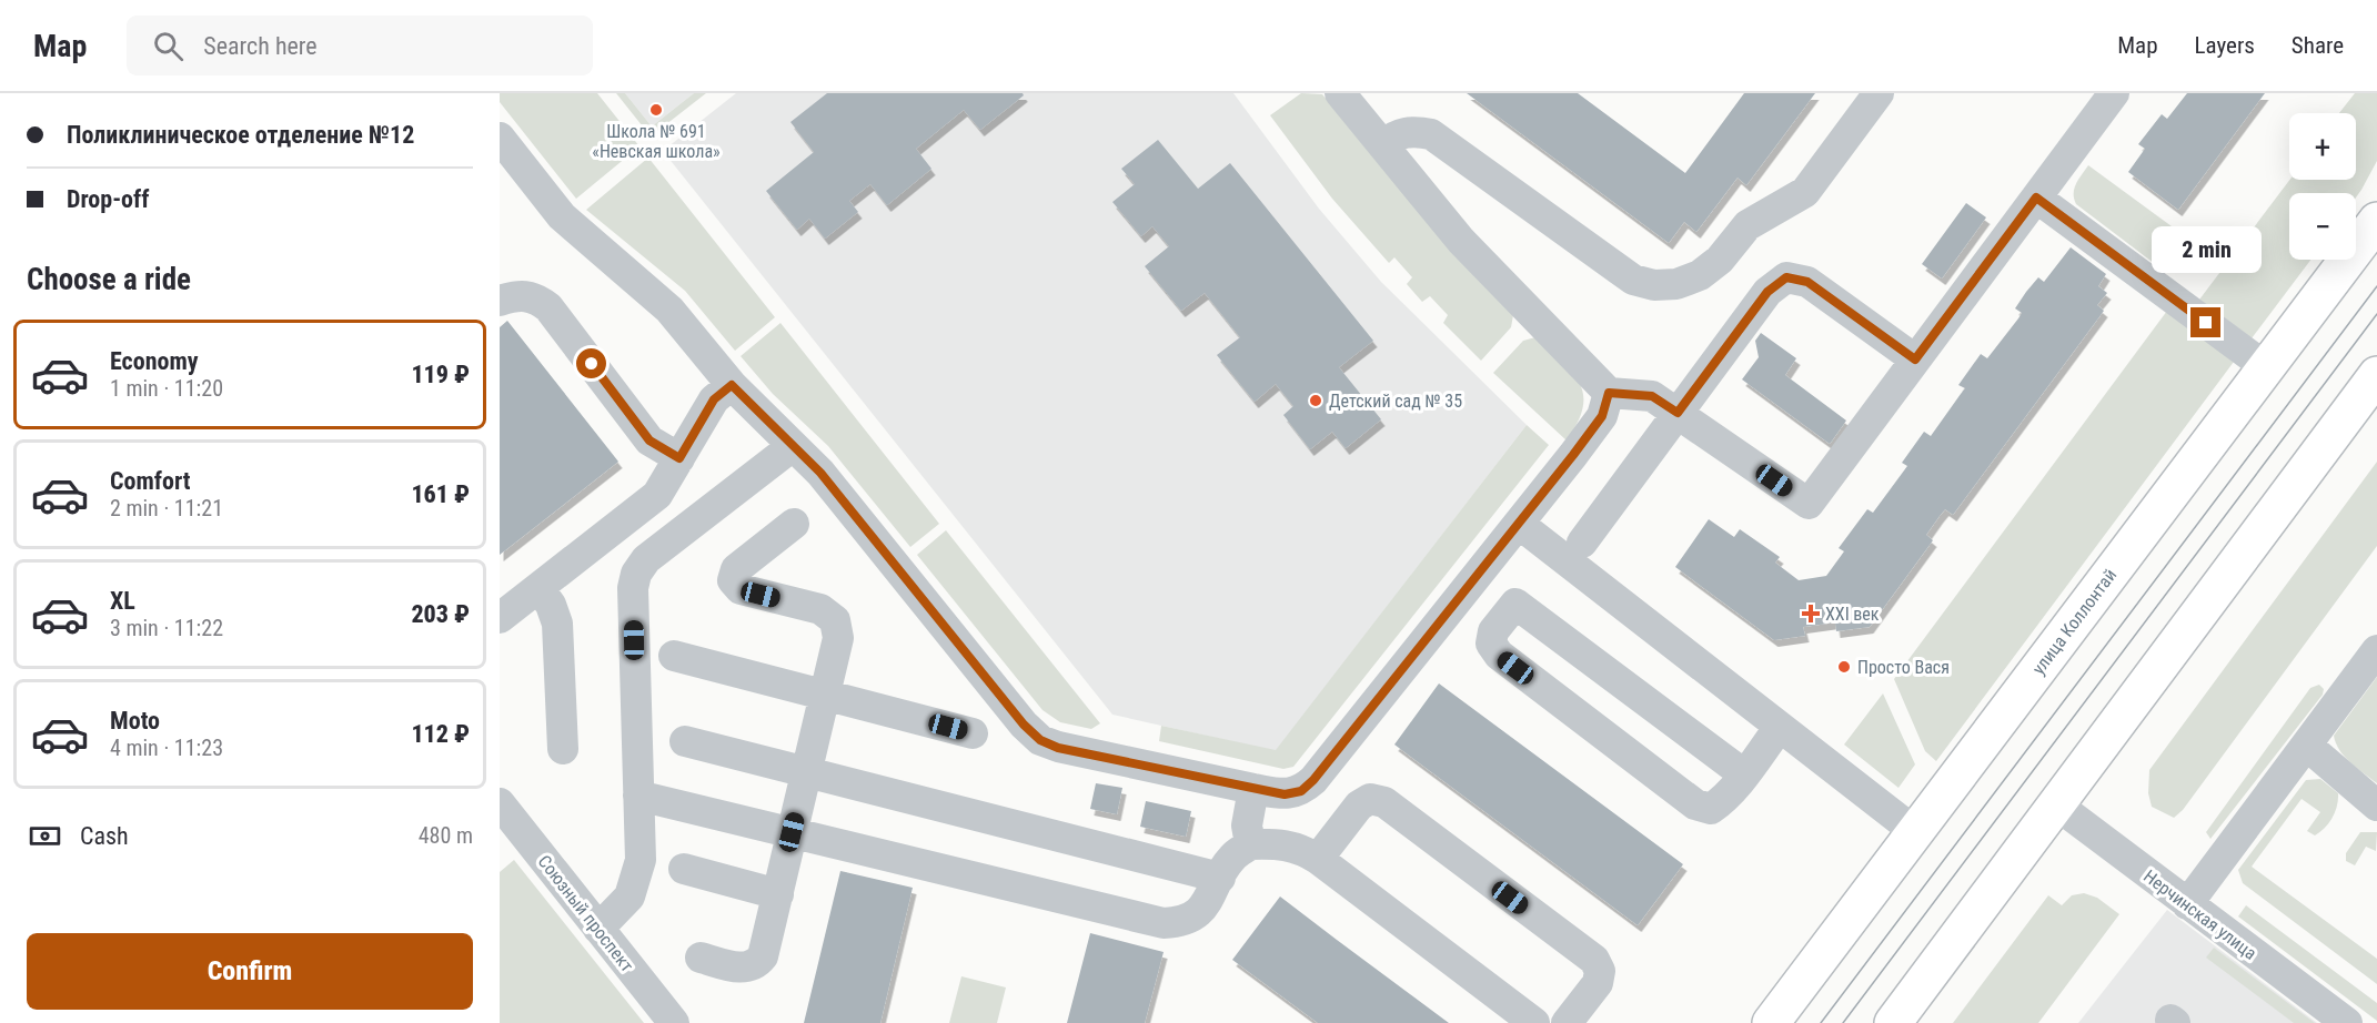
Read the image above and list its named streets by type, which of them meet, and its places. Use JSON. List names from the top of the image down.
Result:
{
  "streets": {
    "main road": ["улица Коллонтай"],
    "street": ["Союзный проспект", "Нерчинская улица"]
  },
  "places": {
    "other": ["Школа № 691 «Невская школа»", "Детский сад № 35", "Просто Вася"],
    "health": ["XXI век"]
  },
  "page": {
    "header": "Map",
    "search": "Search here",
    "nav": ["Map", "Layers", "Share"],
    "banner": ["Поликлиническое отделение №12", "Drop-off"],
    "map_buttons": ["+", "−"],
    "bubble": "2 min",
    "heading": "Choose a ride",
    "list": [
      {
        "name": "Economy",
        "note": "1 min · 11:20",
        "value": "119 ₽"
      },
      {
        "name": "Comfort",
        "note": "2 min · 11:21",
        "value": "161 ₽"
      },
      {
        "name": "XL",
        "note": "3 min · 11:22",
        "value": "203 ₽"
      },
      {
        "name": "Moto",
        "note": "4 min · 11:23",
        "value": "112 ₽"
      }
    ],
    "pay": ["Cash", "480 m"],
    "buttons": "Confirm"
  }
}
